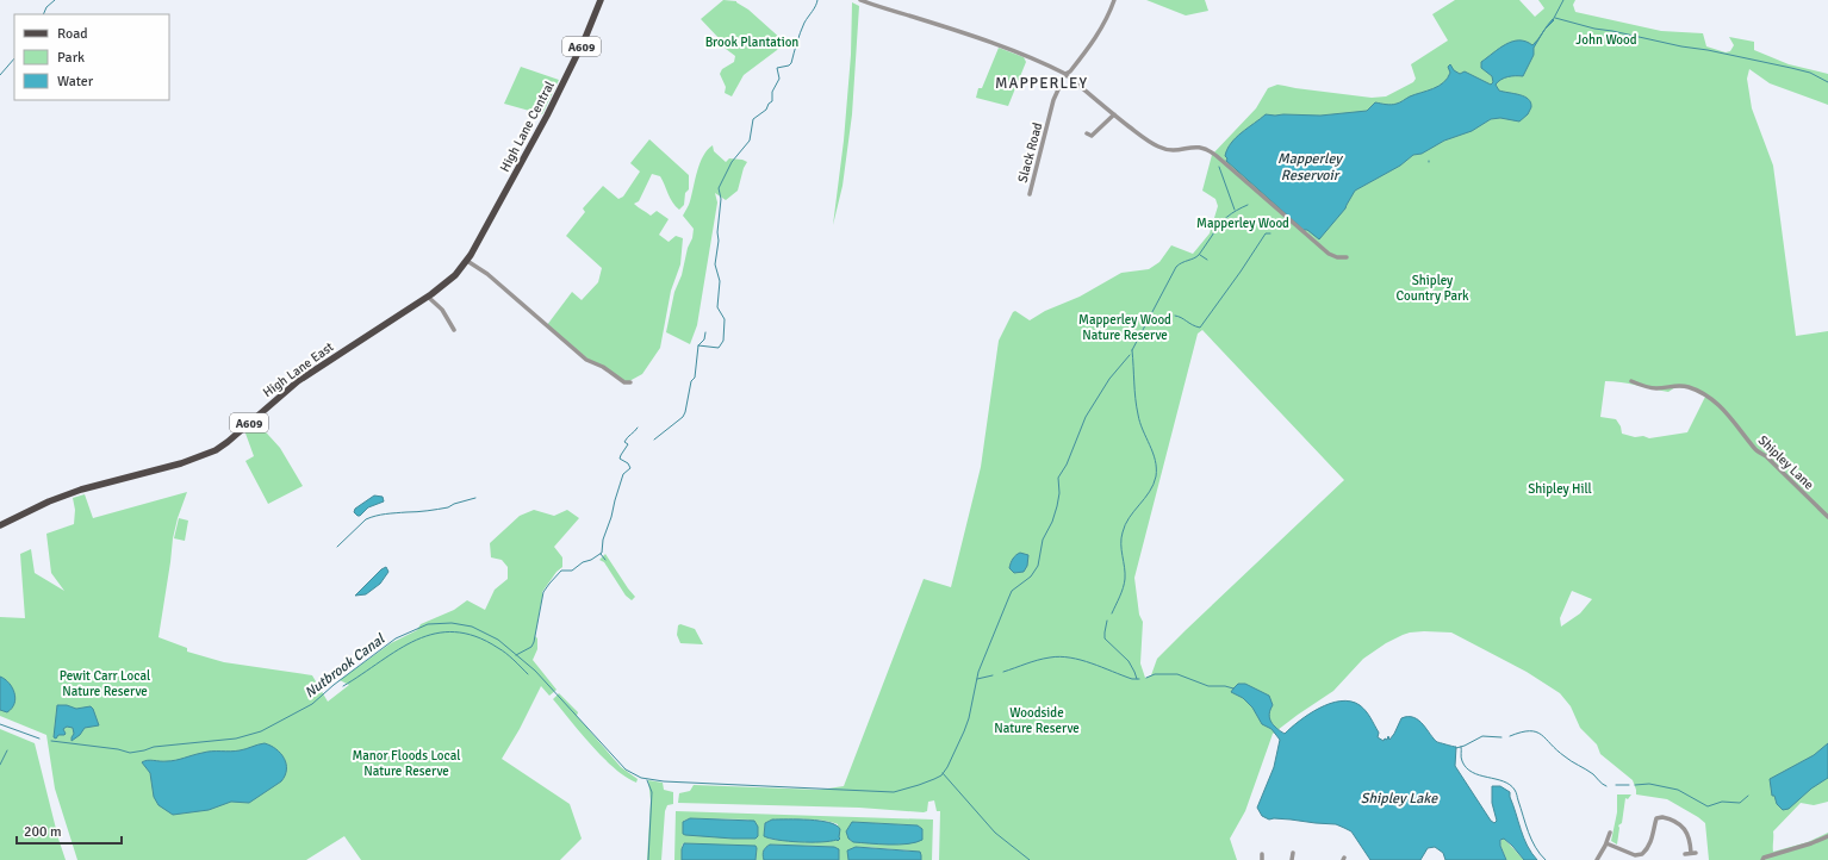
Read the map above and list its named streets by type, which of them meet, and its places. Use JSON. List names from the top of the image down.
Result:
{
  "streets": {
    "main road": ["A609", "High Lane Central", "High Lane East"],
    "street": ["Slack Road", "Shipley Lane"]
  },
  "crossings": [
    ["High Lane Central", "High Lane East"]
  ],
  "districts": ["MAPPERLEY"],
  "water": ["Mapperley Reservoir", "Nutbrook Canal", "Shipley Lake"],
  "parks": [
    "John Wood",
    "Brook Plantation",
    "Mapperley Wood",
    "Shipley Country Park",
    "Mapperley Wood Nature Reserve",
    "Shipley Hill",
    "Pewit Carr Local Nature Reserve",
    "Woodside Nature Reserve",
    "Manor Floods Local Nature Reserve"
  ],
  "legend": ["Road", "Park", "Water"],
  "scale_bar": "200 m"
}
